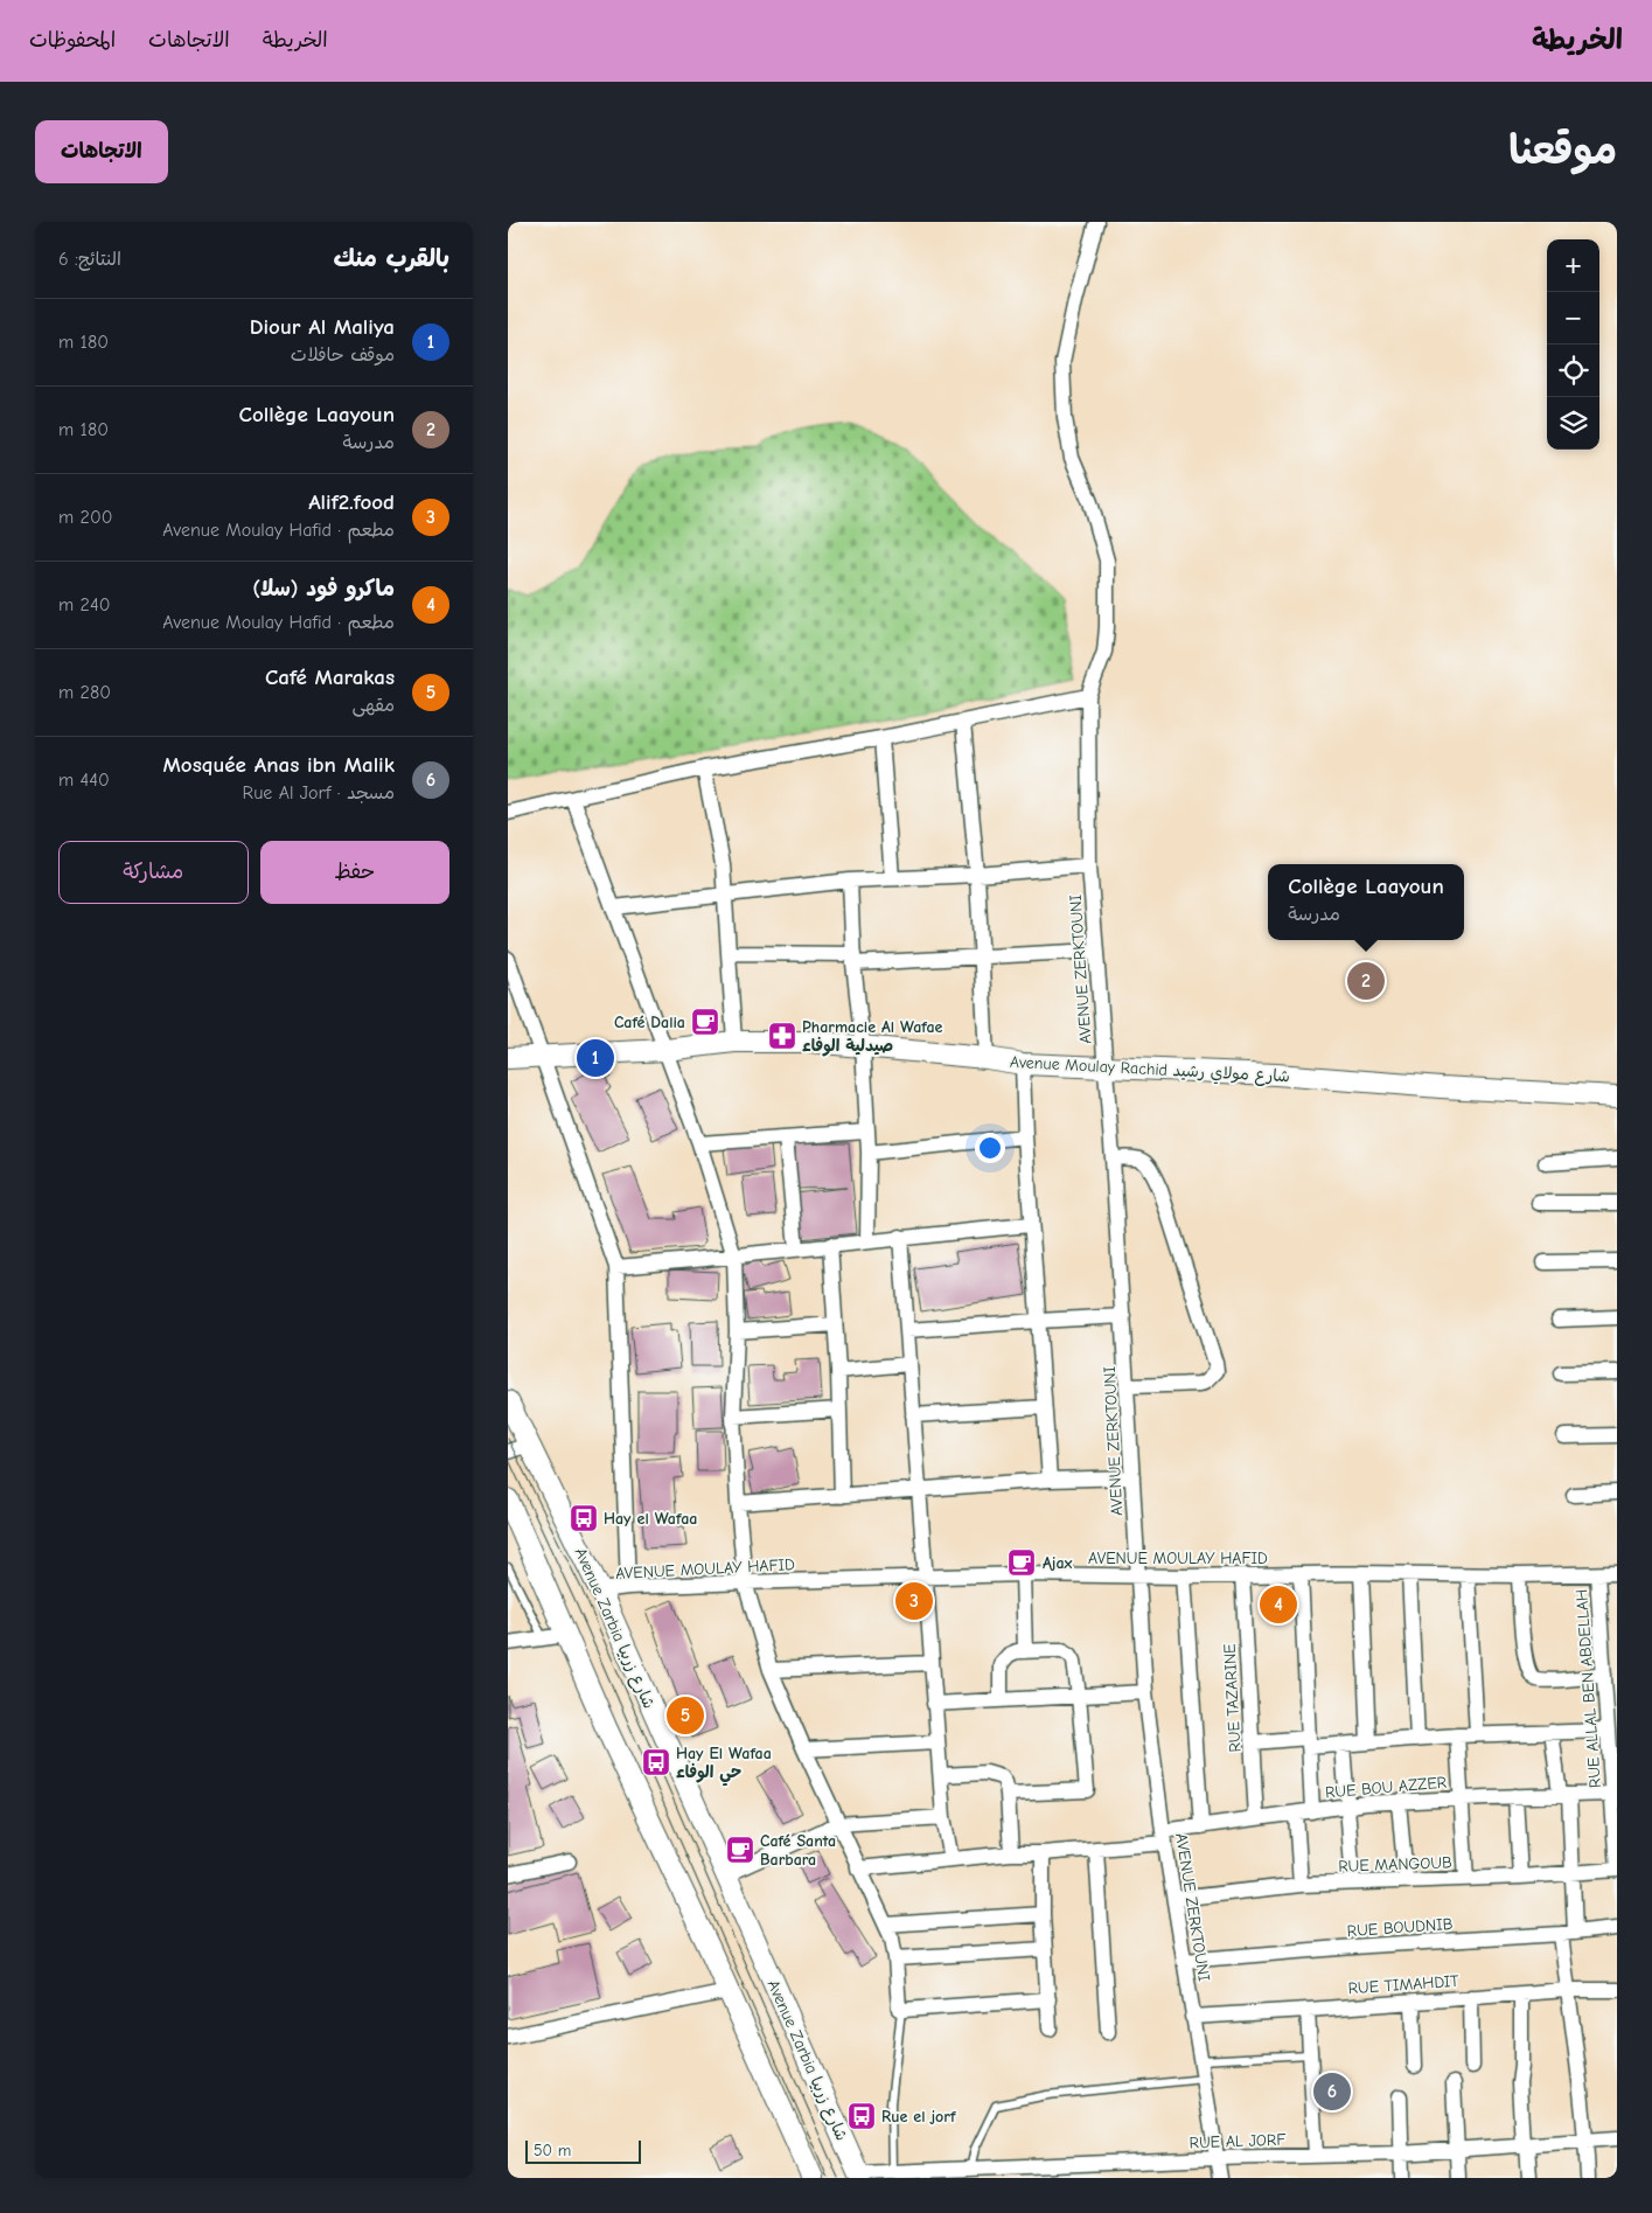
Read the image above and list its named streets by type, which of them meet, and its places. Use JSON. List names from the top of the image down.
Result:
{
  "streets": {
    "main road": ["Avenue Moulay Rachid شارع مولاي رشيد", "Avenue Zarbia شارع زربيا"],
    "street": [
      "AVENUE ZERKTOUNI",
      "AVENUE MOULAY HAFID",
      "RUE ALLAL BEN ABDELLAH",
      "RUE TAZARINE",
      "RUE BOU AZZER",
      "RUE MANGOUB",
      "RUE BOUDNIB",
      "RUE TIMAHDIT",
      "RUE AL JORF"
    ]
  },
  "crossings": [
    ["AVENUE ZERKTOUNI", "Avenue Moulay Rachid شارع مولاي رشيد"],
    ["AVENUE ZERKTOUNI", "AVENUE MOULAY HAFID"],
    ["AVENUE ZERKTOUNI", "RUE BOU AZZER"],
    ["AVENUE ZERKTOUNI", "RUE MANGOUB"],
    ["AVENUE ZERKTOUNI", "RUE BOUDNIB"],
    ["AVENUE ZERKTOUNI", "RUE TIMAHDIT"],
    ["AVENUE ZERKTOUNI", "RUE AL JORF"],
    ["AVENUE MOULAY HAFID", "Avenue Zarbia شارع زربيا"],
    ["AVENUE MOULAY HAFID", "RUE ALLAL BEN ABDELLAH"],
    ["AVENUE MOULAY HAFID", "RUE TAZARINE"],
    ["Avenue Zarbia شارع زربيا", "RUE AL JORF"],
    ["RUE ALLAL BEN ABDELLAH", "RUE BOU AZZER"],
    ["RUE ALLAL BEN ABDELLAH", "RUE MANGOUB"],
    ["RUE TAZARINE", "RUE BOU AZZER"]
  ],
  "places": {
    "cafe": ["Café Dalia", "Ajax", "Café Santa Barbara"],
    "pharmacy": ["Pharmacie Al Wafae صيدلية الوفاء"],
    "bus stop": ["Hay el Wafaa", "Hay El Wafaa حي الوفاء", "Rue el jorf"]
  },
  "scale_bar": "50 m",
  "page": {
    "header": "الخريطة",
    "nav": ["الخريطة", "الاتجاهات", "المحفوظات"],
    "title": "موقعنا",
    "buttons": [
      "الاتجاهات",
      ["حفظ", "مشاركة"]
    ],
    "heading": ["بالقرب منك", "النتائج: 6"],
    "map_buttons": ["+", "−"],
    "list": [
      {
        "mark": "1",
        "name": "Diour Al Maliya",
        "note": "موقف حافلات",
        "value": "180 m"
      },
      {
        "mark": "2",
        "name": "Collège Laayoun",
        "note": "مدرسة",
        "value": "180 m"
      },
      {
        "mark": "3",
        "name": "Alif2.food",
        "note": "مطعم · Avenue Moulay Hafid",
        "value": "200 m"
      },
      {
        "mark": "4",
        "name": "ماكرو فود (سلا)",
        "note": "مطعم · Avenue Moulay Hafid",
        "value": "240 m"
      },
      {
        "mark": "5",
        "name": "Café Marakas",
        "note": "مقهى",
        "value": "280 m"
      },
      {
        "mark": "6",
        "name": "Mosquée Anas ibn Malik",
        "note": "مسجد · Rue Al Jorf",
        "value": "440 m"
      }
    ],
    "popup": ["Collège Laayoun", "مدرسة"],
    "pins": [
      "2",
      "1",
      "3",
      "4",
      "5",
      "6"
    ],
    "scale": "50 m"
  }
}
